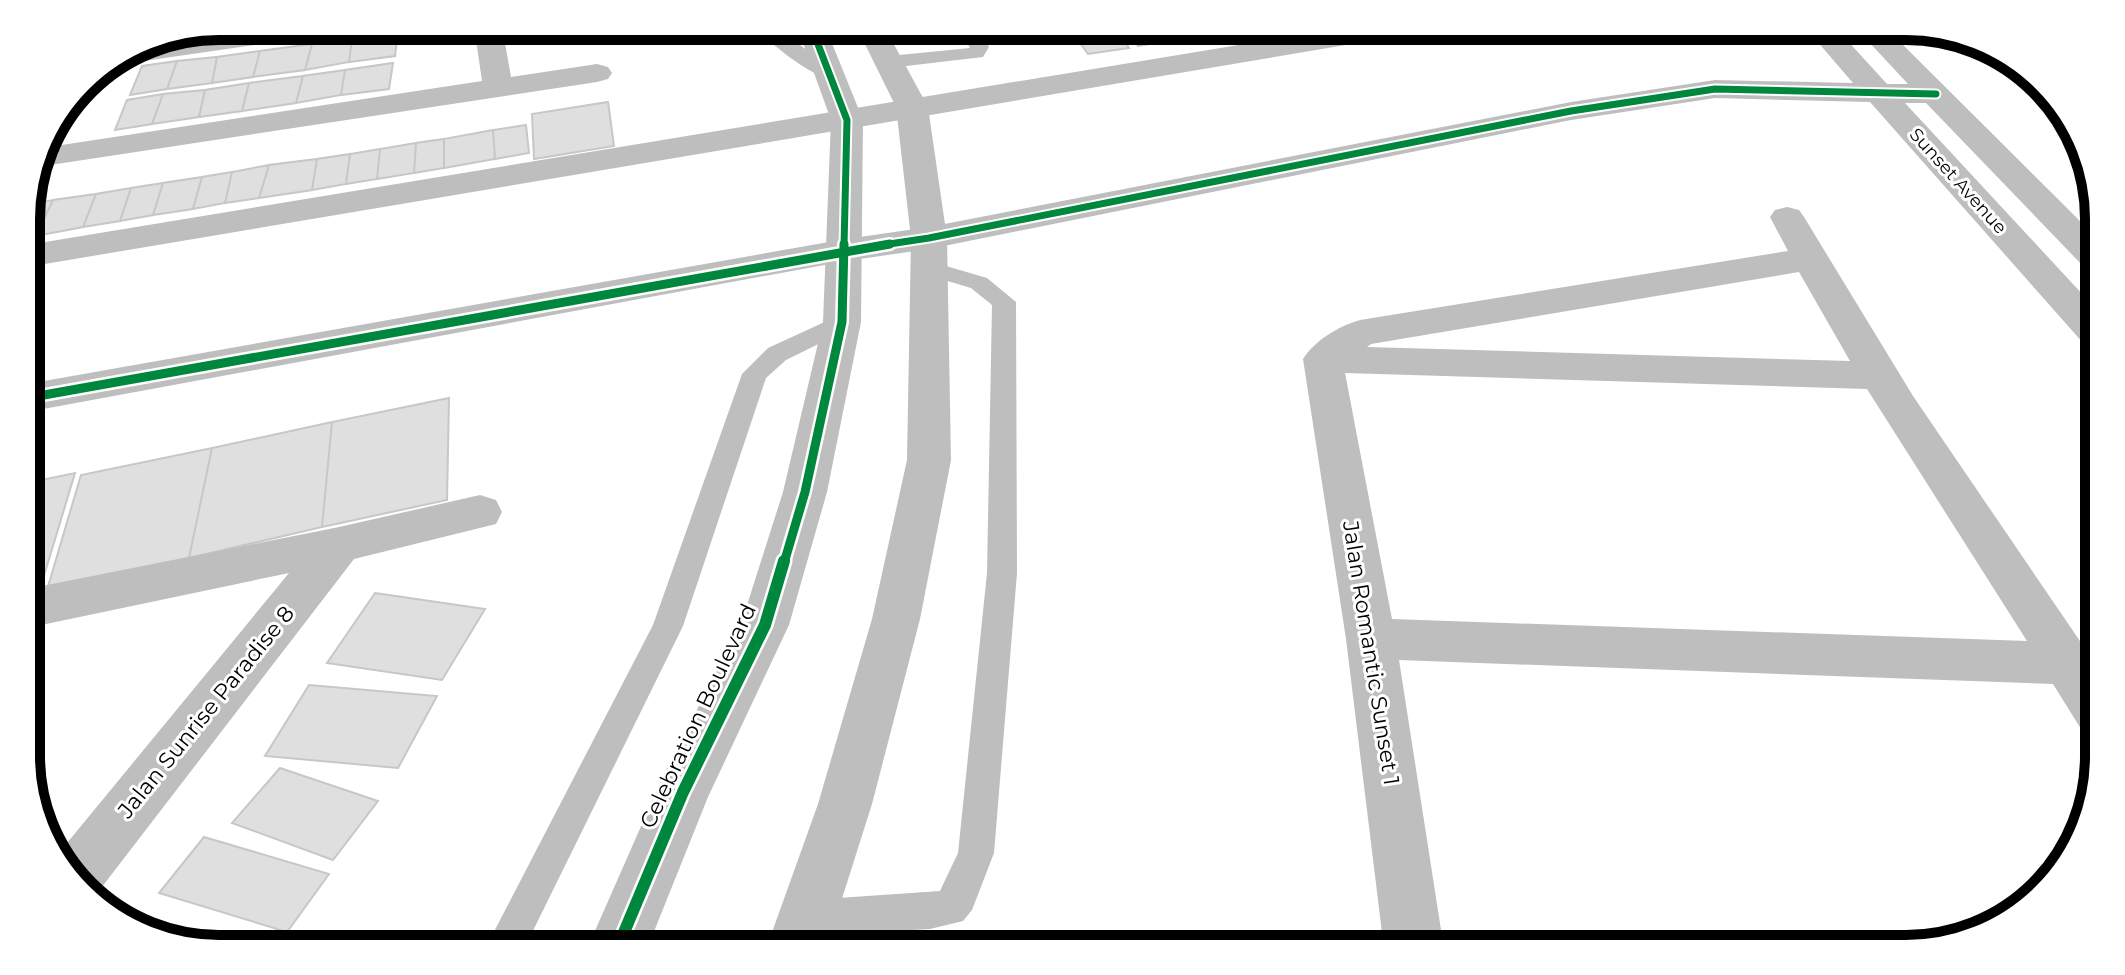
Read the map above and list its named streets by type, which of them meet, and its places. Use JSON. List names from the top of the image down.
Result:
{
  "streets": {
    "street": [
      "Sunset Avenue",
      "Jalan Romantic Sunset 1",
      "Jalan Sunrise Paradise 8",
      "Celebration Boulevard"
    ]
  }
}
